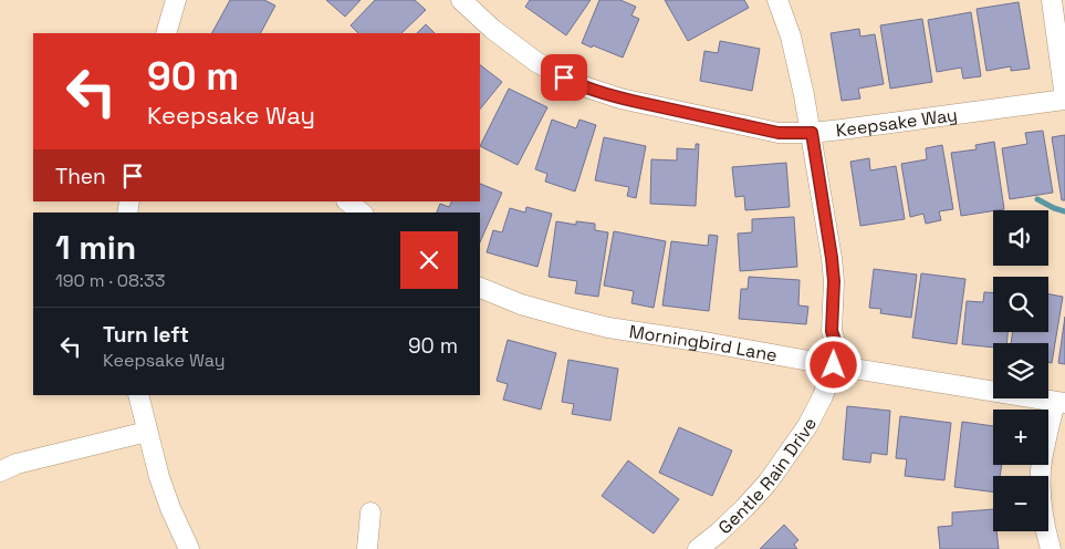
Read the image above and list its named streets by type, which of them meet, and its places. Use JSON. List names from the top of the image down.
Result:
{
  "streets": {
    "street": ["Keepsake Way", "Morningbird Lane", "Gentle Rain Drive"]
  },
  "crossings": [
    ["Keepsake Way", "Gentle Rain Drive"],
    ["Morningbird Lane", "Gentle Rain Drive"]
  ],
  "page": {
    "turn": ["90 m", "Keepsake Way"],
    "then": "Then",
    "map_buttons": ["+", "−"],
    "heading": ["1 min", "190 m · 08:33"],
    "list": [
      {
        "name": "Turn left",
        "note": "Keepsake Way",
        "value": "90 m"
      }
    ]
  }
}
